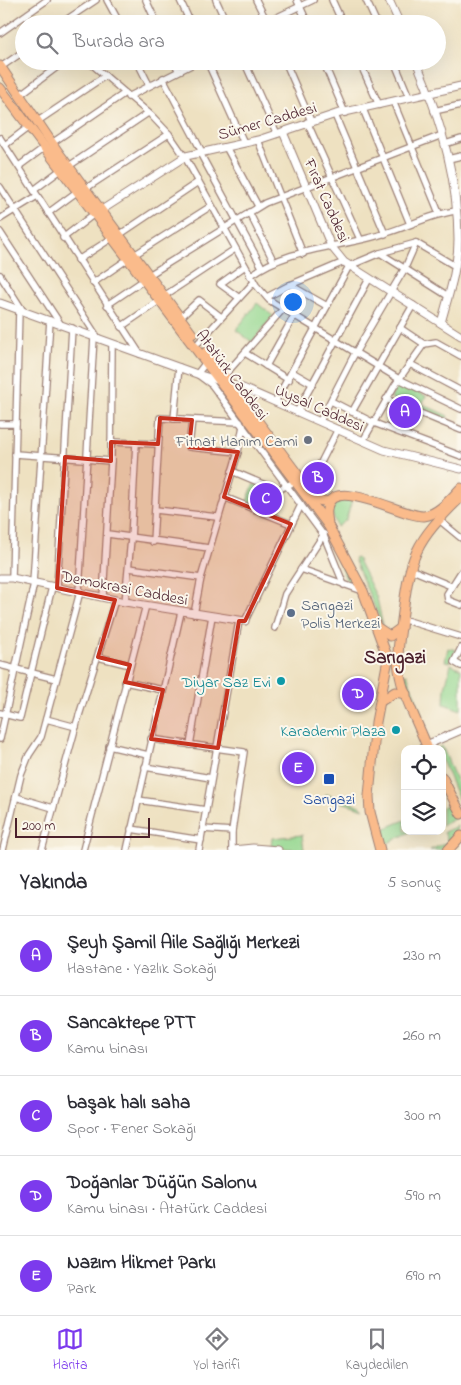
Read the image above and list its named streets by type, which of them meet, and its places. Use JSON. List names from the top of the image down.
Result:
{
  "streets": {
    "main road": ["Atatürk Caddesi"],
    "street": [
      "Sümer Caddesi",
      "Fırat Caddesi",
      "Uysal Caddesi",
      "Demokrasi Caddesi"
    ]
  },
  "crossings": [
    ["Sümer Caddesi", "Fırat Caddesi"],
    ["Sümer Caddesi", "Atatürk Caddesi"],
    ["Atatürk Caddesi", "Uysal Caddesi"]
  ],
  "districts": ["Sarıgazi"],
  "places": {
    "other": [
      "Fitnat Hanım Cami",
      "Sarıgazi Polis Merkezi",
      "Diyar Saz Evi",
      "Karademir Plaza"
    ],
    "transit": ["Sarıgazi"]
  },
  "scale_bar": "200 m",
  "page": {
    "search": "Burada ara",
    "pins": [
      "A",
      "B",
      "C",
      "D",
      "E"
    ],
    "scale": "200 m",
    "heading": ["Yakında", "5 sonuç"],
    "list": [
      {
        "mark": "A",
        "name": "Şeyh Şamil Aile Sağlığı Merkezi",
        "note": "Hastane · Yazlık Sokağı",
        "value": "230 m"
      },
      {
        "mark": "B",
        "name": "Sancaktepe PTT",
        "note": "Kamu binası",
        "value": "260 m"
      },
      {
        "mark": "C",
        "name": "başak halı saha",
        "note": "Spor · Fener Sokağı",
        "value": "300 m"
      },
      {
        "mark": "D",
        "name": "Doğanlar Düğün Salonu",
        "note": "Kamu binası · Atatürk Caddesi",
        "value": "590 m"
      },
      {
        "mark": "E",
        "name": "Nazım Hikmet Parkı",
        "note": "Park",
        "value": "690 m"
      }
    ],
    "nav": ["Harita", "Yol tarifi", "Kaydedilen"]
  }
}
